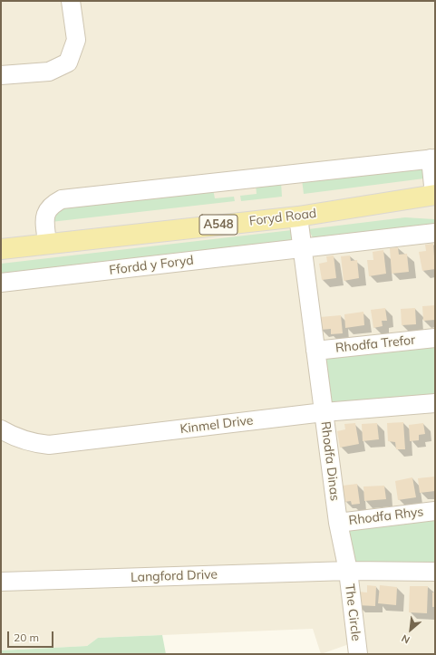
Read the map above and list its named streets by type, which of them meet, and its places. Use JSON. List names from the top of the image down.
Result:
{
  "streets": {
    "main road": ["Foryd Road", "A548"],
    "street": [
      "Ffordd y Foryd",
      "Rhodfa Trefor",
      "Kinmel Drive",
      "Rhodfa Dinas",
      "Rhodfa Rhys",
      "Langford Drive",
      "The Circle"
    ]
  },
  "crossings": [
    ["Foryd Road", "Rhodfa Dinas"],
    ["Ffordd y Foryd", "Rhodfa Dinas"],
    ["Rhodfa Trefor", "Rhodfa Dinas"],
    ["Kinmel Drive", "Rhodfa Dinas"],
    ["Rhodfa Dinas", "Rhodfa Rhys"],
    ["Rhodfa Dinas", "Langford Drive"],
    ["Rhodfa Dinas", "The Circle"],
    ["Langford Drive", "The Circle"]
  ],
  "scale_bar": "20 m",
  "north": "bottom left"
}
